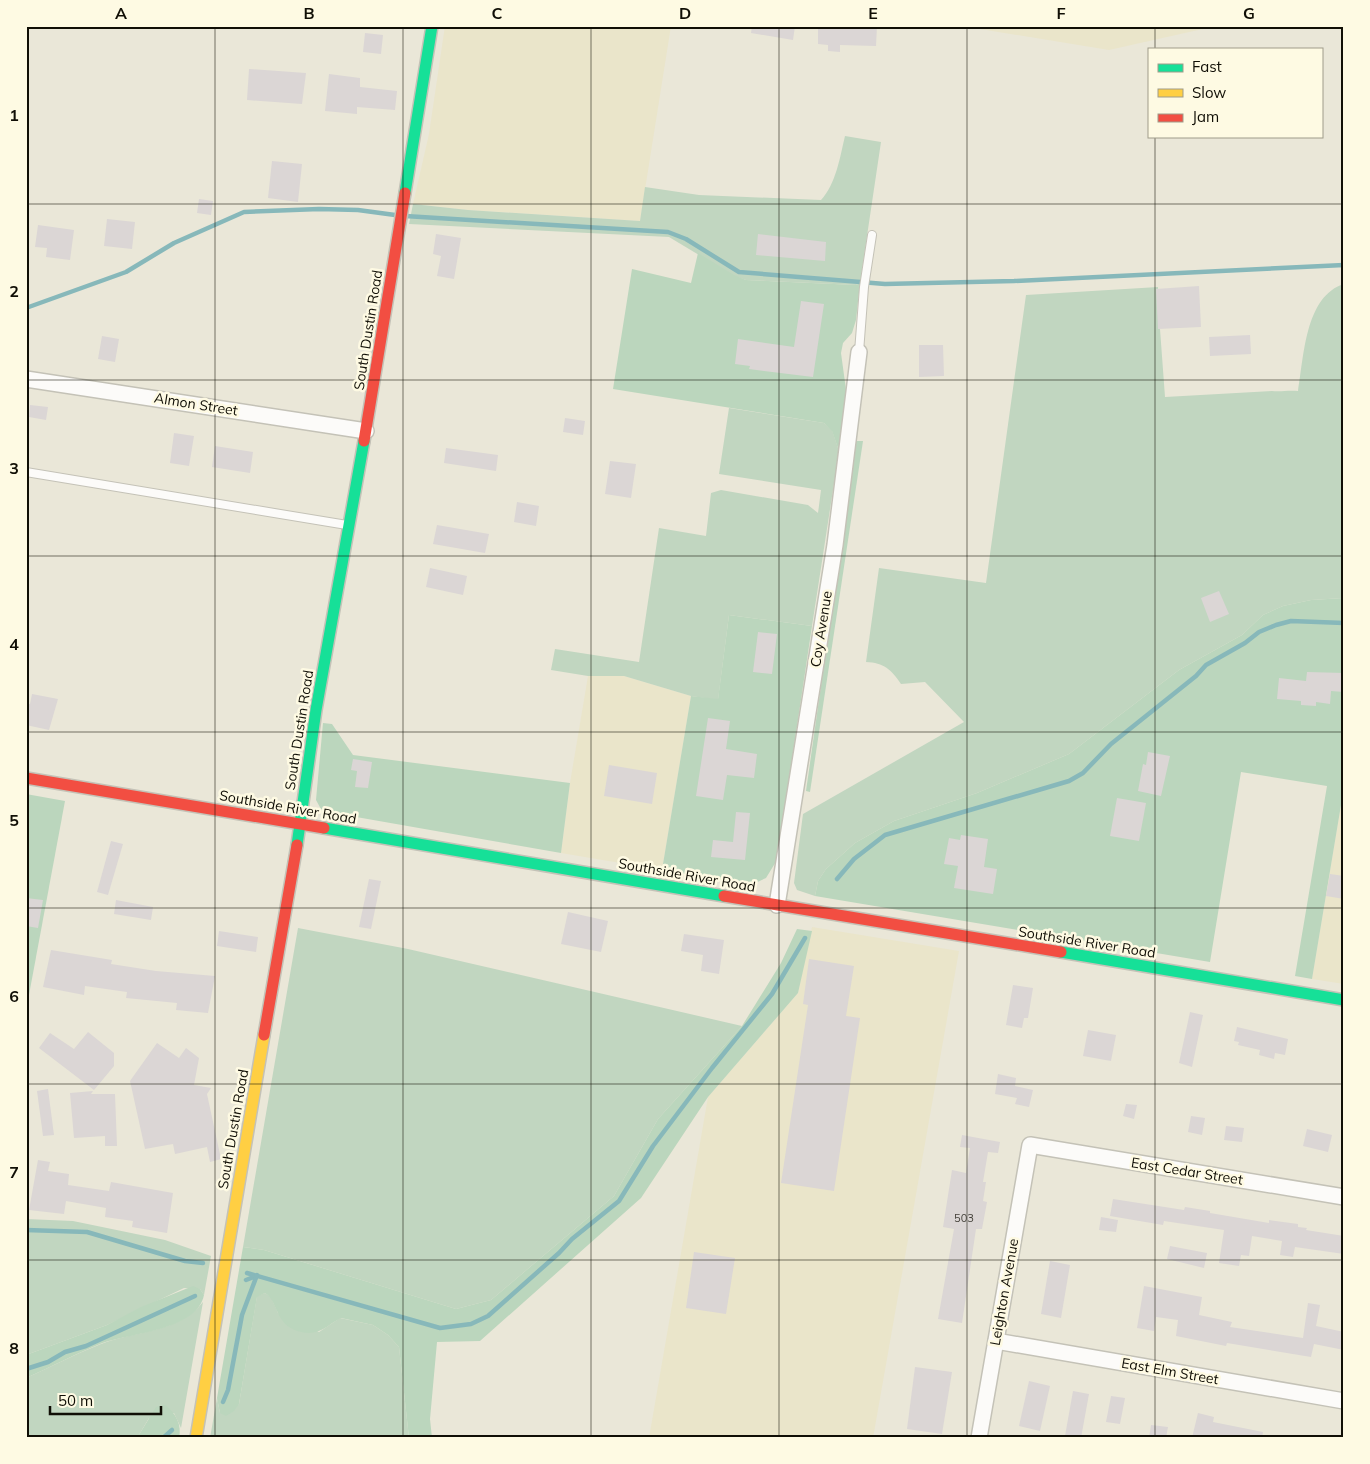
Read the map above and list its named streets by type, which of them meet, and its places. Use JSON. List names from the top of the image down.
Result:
{
  "streets": {
    "street": [
      "South Dustin Road",
      "Almon Street",
      "Coy Avenue",
      "Southside River Road",
      "East Cedar Street",
      "Leighton Avenue",
      "East Elm Street"
    ]
  },
  "crossings": [
    ["South Dustin Road", "Almon Street"],
    ["South Dustin Road", "Southside River Road"],
    ["Coy Avenue", "Southside River Road"],
    ["East Cedar Street", "Leighton Avenue"],
    ["Leighton Avenue", "East Elm Street"]
  ],
  "house_numbers": ["503"],
  "legend": ["Fast", "Slow", "Jam"],
  "scale_bar": "50 m",
  "grid": {
    "columns": [
      "A",
      "B",
      "C",
      "D",
      "E",
      "F",
      "G"
    ],
    "rows": [
      "1",
      "2",
      "3",
      "4",
      "5",
      "6",
      "7",
      "8"
    ]
  }
}
